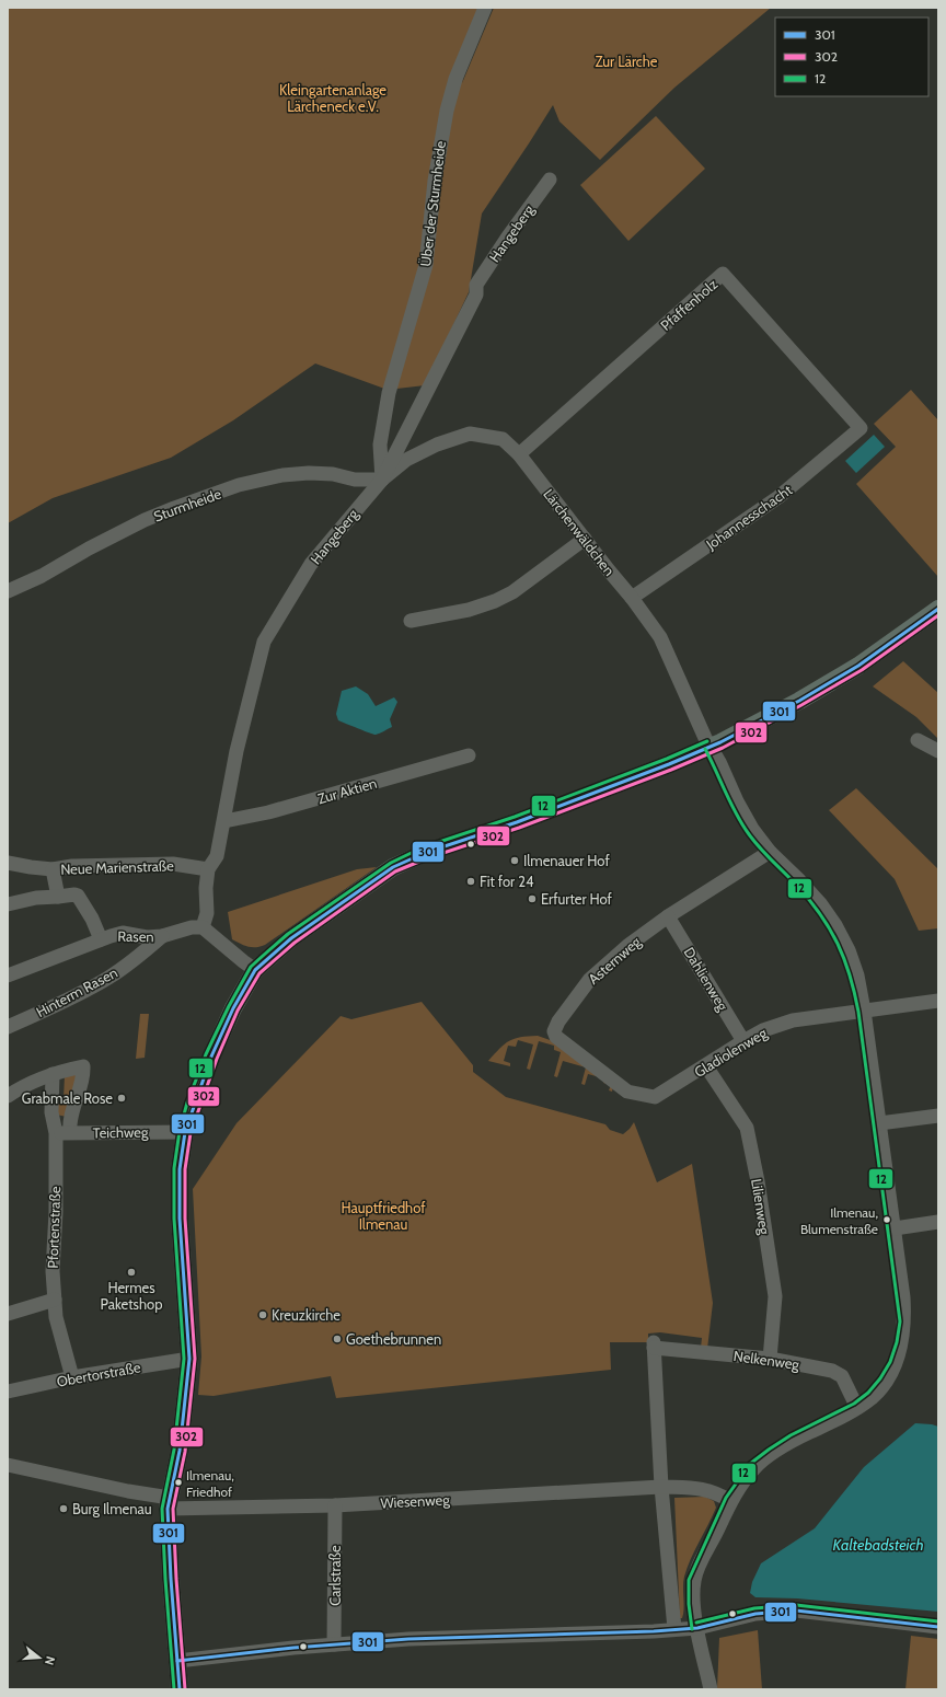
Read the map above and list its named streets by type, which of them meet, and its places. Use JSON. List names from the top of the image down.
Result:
{
  "streets": {
    "street": [
      "Über der Sturmheide",
      "Hangeberg",
      "Pfaffenholz",
      "Sturmheide",
      "Johannesschacht",
      "Lärchenwäldchen",
      "Zur Aktien",
      "Neue Marienstraße",
      "Rasen",
      "Asternweg",
      "Dahlienweg",
      "Hinterm Rasen",
      "Gladiolenweg",
      "Teichweg",
      "Lilienweg",
      "Pfortenstraße",
      "Nelkenweg",
      "Obertorstraße",
      "Wiesenweg",
      "Carlstraße"
    ]
  },
  "crossings": [
    ["Über der Sturmheide", "Hangeberg"],
    ["Über der Sturmheide", "Sturmheide"],
    ["Über der Sturmheide", "Lärchenwäldchen"],
    ["Hangeberg", "Sturmheide"],
    ["Hangeberg", "Lärchenwäldchen"],
    ["Hangeberg", "Zur Aktien"],
    ["Hangeberg", "Neue Marienstraße"],
    ["Hangeberg", "Rasen"],
    ["Pfaffenholz", "Johannesschacht"],
    ["Pfaffenholz", "Lärchenwäldchen"],
    ["Sturmheide", "Lärchenwäldchen"],
    ["Johannesschacht", "Lärchenwäldchen"],
    ["Lärchenwäldchen", "Asternweg"],
    ["Lärchenwäldchen", "Gladiolenweg"],
    ["Lärchenwäldchen", "Nelkenweg"],
    ["Lärchenwäldchen", "Wiesenweg"],
    ["Rasen", "Hinterm Rasen"],
    ["Asternweg", "Dahlienweg"],
    ["Asternweg", "Gladiolenweg"],
    ["Dahlienweg", "Gladiolenweg"],
    ["Gladiolenweg", "Lilienweg"],
    ["Teichweg", "Pfortenstraße"],
    ["Lilienweg", "Nelkenweg"],
    ["Pfortenstraße", "Obertorstraße"],
    ["Nelkenweg", "Wiesenweg"],
    ["Wiesenweg", "Carlstraße"]
  ],
  "water": ["Kaltebadsteich"],
  "parks": ["Zur Lärche", "Kleingartenanlage Lärcheneck e.V.", "Hauptfriedhof Ilmenau"],
  "places": [
    "Ilmenauer Hof",
    "Fit for 24",
    "Erfurter Hof",
    "Grabmale Rose",
    "Ilmenau, Blumenstraße",
    "Hermes Paketshop",
    "Kreuzkirche",
    "Goethebrunnen",
    "Ilmenau, Friedhof",
    "Burg Ilmenau"
  ],
  "lines": ["transit line 301", "transit line 302", "transit line 12"],
  "legend": ["301", "302", "12"],
  "north": "right"
}
